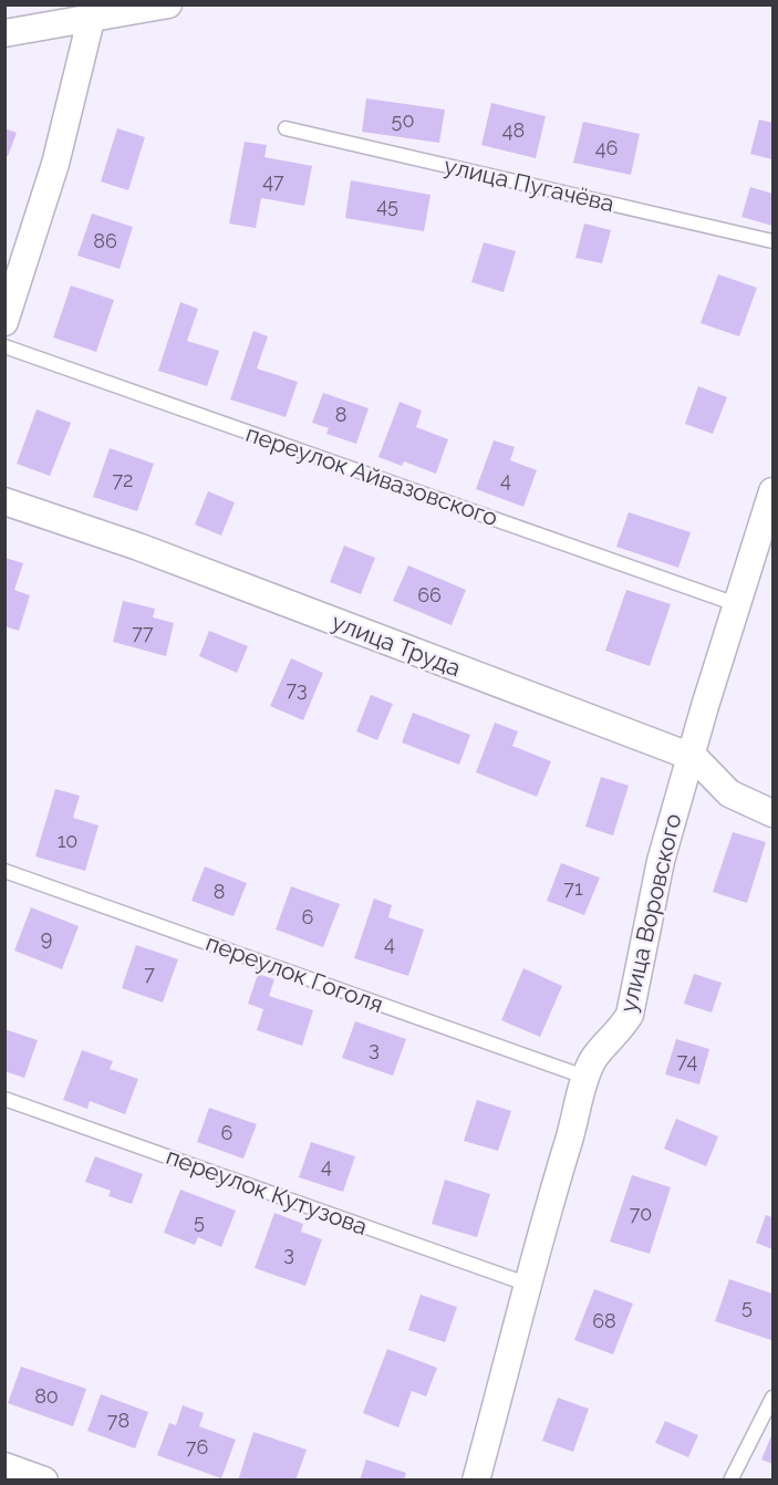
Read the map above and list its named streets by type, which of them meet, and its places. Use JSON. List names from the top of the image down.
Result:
{
  "streets": {
    "street": ["улица Труда", "улица Воровского"],
    "lane": [
      "улица Пугачёва",
      "переулок Айвазовского",
      "переулок Гоголя",
      "переулок Кутузова"
    ]
  },
  "crossings": [
    ["переулок Айвазовского", "улица Воровского"],
    ["улица Труда", "улица Воровского"],
    ["улица Воровского", "переулок Гоголя"],
    ["улица Воровского", "переулок Кутузова"]
  ],
  "house_numbers": [
    "50",
    "48",
    "46",
    "47",
    "45",
    "86",
    "8",
    "72",
    "4",
    "66",
    "77",
    "73",
    "10",
    "71",
    "8",
    "6",
    "9",
    "4",
    "7",
    "3",
    "74",
    "6",
    "4",
    "70",
    "5",
    "3",
    "5",
    "68",
    "80",
    "78",
    "76"
  ]
}
